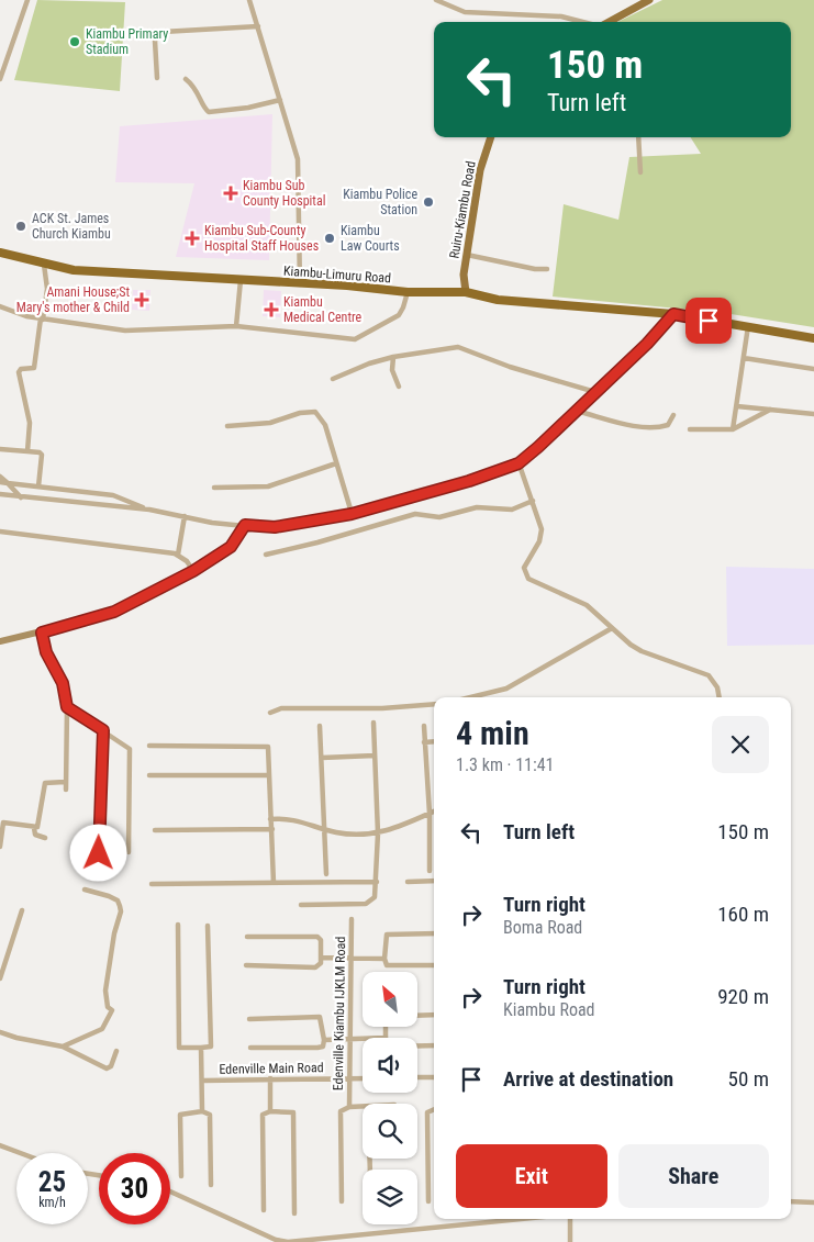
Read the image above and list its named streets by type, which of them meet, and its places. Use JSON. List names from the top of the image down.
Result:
{
  "streets": {
    "highway": ["Kiambu-Limuru Road"],
    "main road": ["Ruiru-Kiambu Road"],
    "street": ["Edenville Kiambu IJKLM Road", "Edenville Main Road"]
  },
  "crossings": [
    ["Ruiru-Kiambu Road", "Kiambu-Limuru Road"],
    ["Edenville Kiambu IJKLM Road", "Edenville Main Road"]
  ],
  "places": {
    "other": [
      "Kiambu Primary Stadium",
      "Kiambu Police Station",
      "ACK St. James Church Kiambu",
      "Kiambu Law Courts"
    ],
    "health": [
      "Kiambu Sub County Hospital",
      "Kiambu Sub-County Hospital Staff Houses",
      "Amani House;St Mary's mother & Child",
      "Kiambu Medical Centre"
    ]
  },
  "north": "top left",
  "page": {
    "turn": ["150 m", "Turn left"],
    "heading": ["4 min", "1.3 km · 11:41"],
    "list": [
      {
        "name": "Turn left",
        "value": "150 m"
      },
      {
        "name": "Turn right",
        "note": "Boma Road",
        "value": "160 m"
      },
      {
        "name": "Turn right",
        "note": "Kiambu Road",
        "value": "920 m"
      },
      {
        "name": "Arrive at destination",
        "value": "50 m"
      }
    ],
    "buttons": ["Exit", "Share"],
    "speed": "25 km/h",
    "limit": "30"
  }
}
